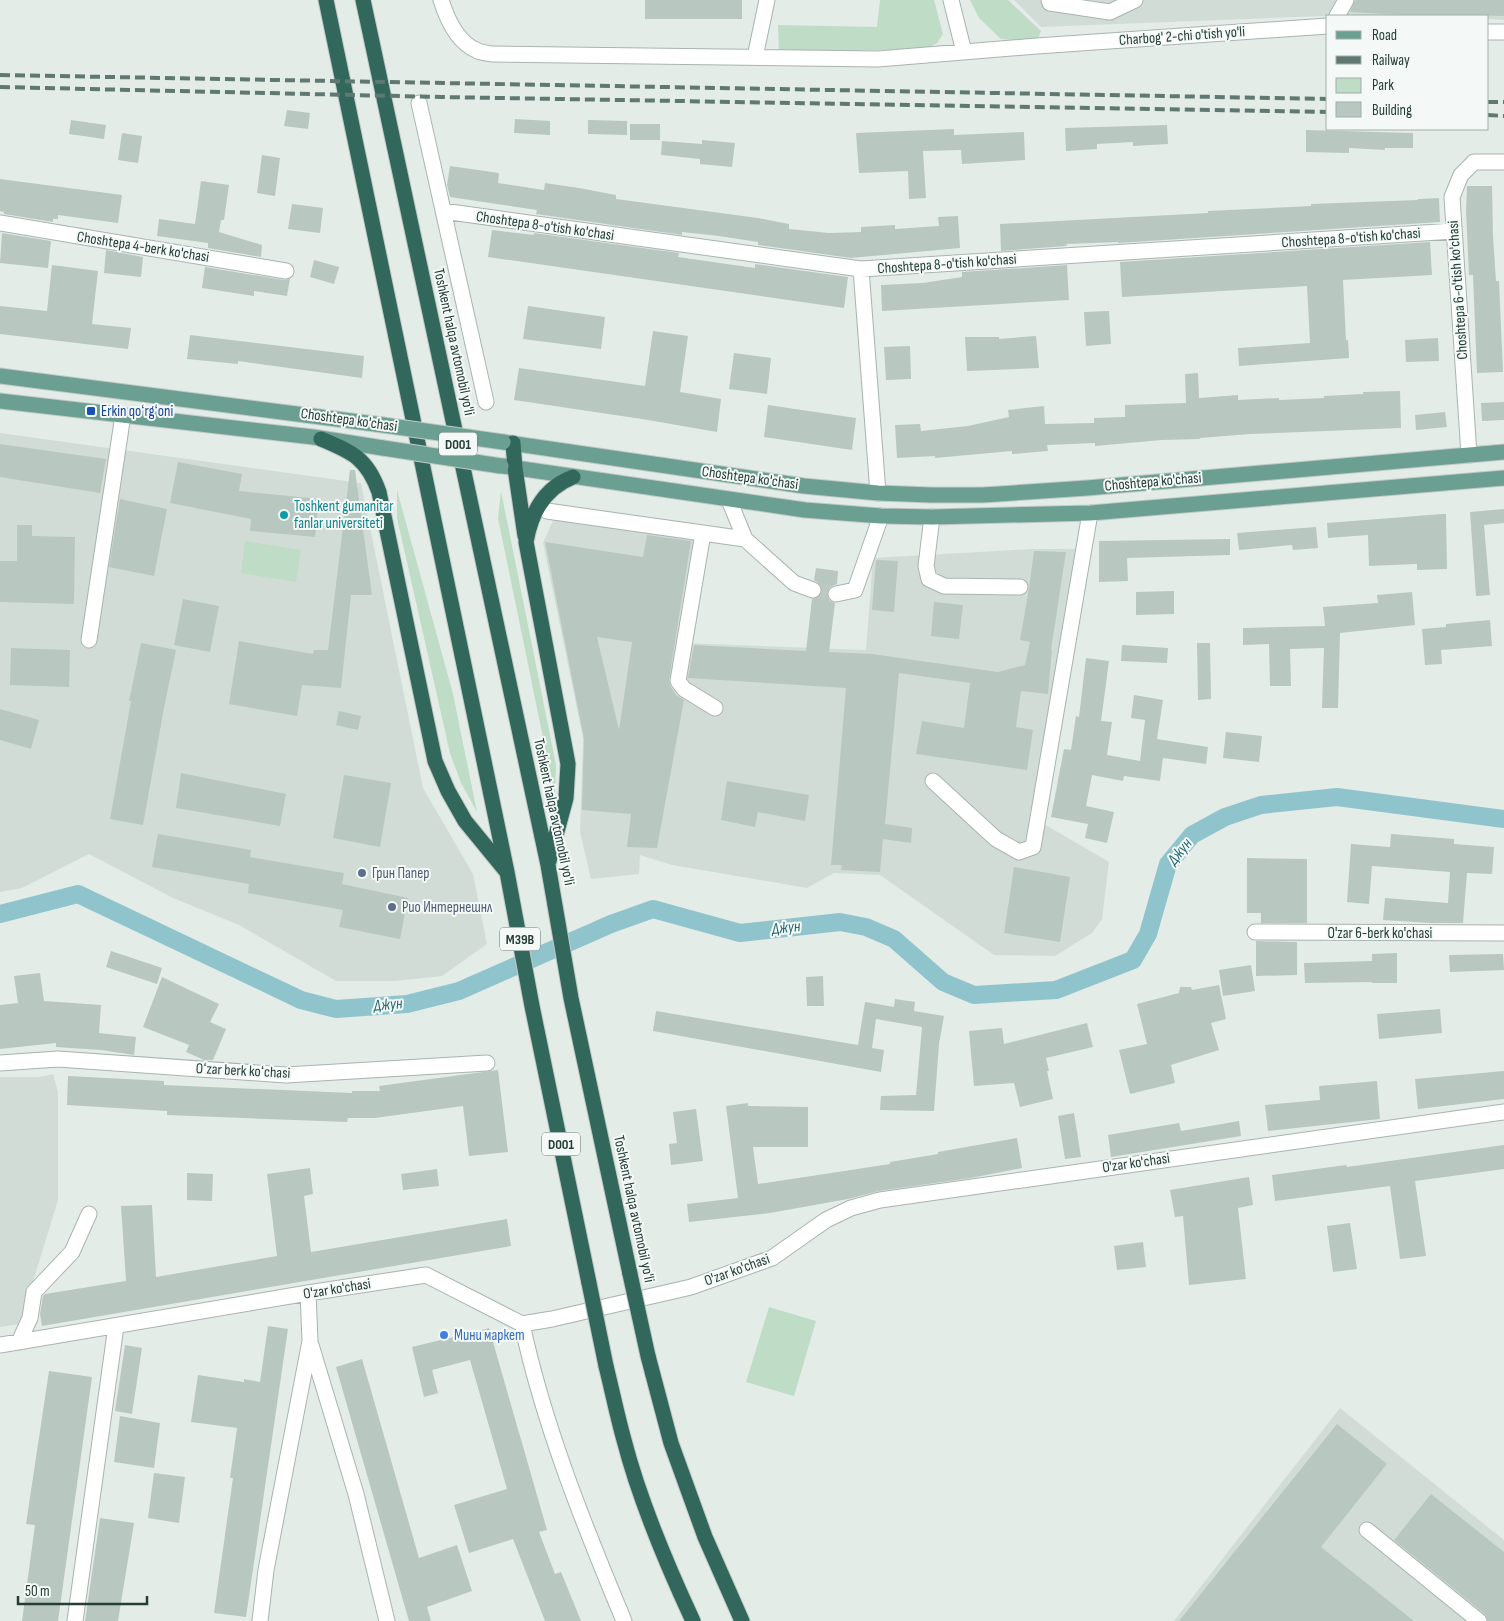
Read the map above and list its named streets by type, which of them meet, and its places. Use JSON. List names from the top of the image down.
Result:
{
  "streets": {
    "highway": ["Toshkent halqa avtomobil yo'li", "D001", "M39B"],
    "main road": ["Choshtepa ko'chasi"],
    "street": [
      "Charbog' 2-chi o'tish yo'li",
      "Choshtepa 8-o'tish ko'chasi",
      "Choshtepa 4-berk ko'chasi",
      "Choshtepa 6-o'tish ko'chasi",
      "O'zar 6-berk ko'chasi",
      "Oʻzar berk koʻchasi",
      "O'zar ko'chasi"
    ]
  },
  "crossings": [
    ["Choshtepa 8-o'tish ko'chasi", "Choshtepa 6-o'tish ko'chasi"],
    ["Choshtepa 6-o'tish ko'chasi", "Choshtepa ko'chasi"],
    ["D001", "M39B"]
  ],
  "water": ["Джун"],
  "places": {
    "transit": ["Erkin qoʻrgʻoni"],
    "other": [
      "Toshkent gumanitar fanlar universiteti",
      "Грин Папер",
      "Рио Интернешнл",
      "Мини маркет"
    ]
  },
  "legend": [
    "Road",
    "Railway",
    "Park",
    "Building"
  ],
  "scale_bar": "50 m"
}
